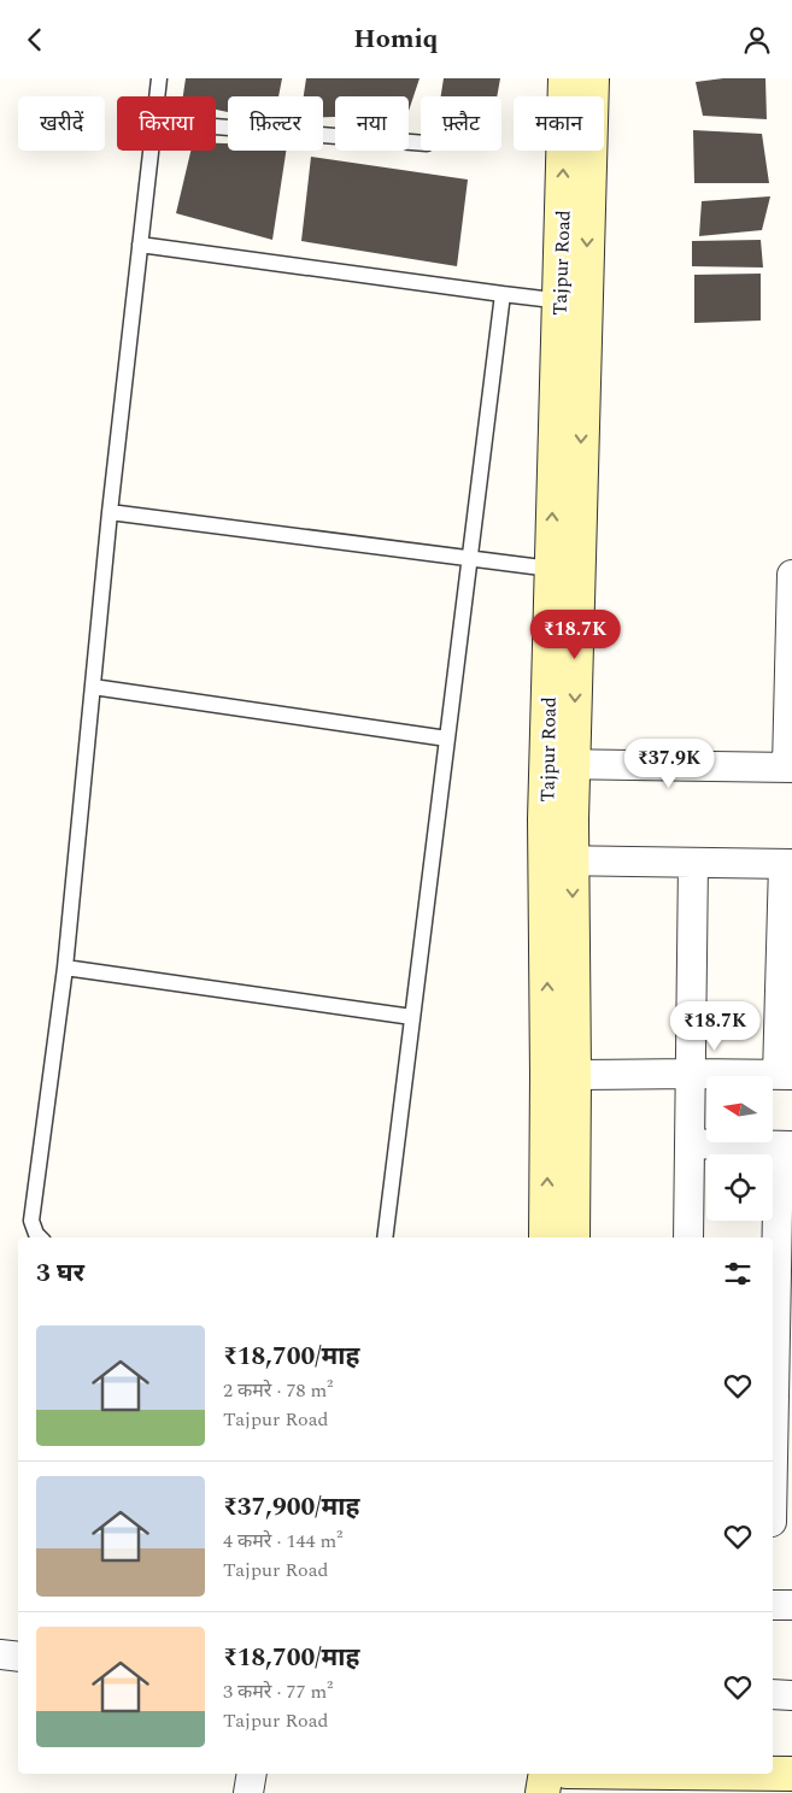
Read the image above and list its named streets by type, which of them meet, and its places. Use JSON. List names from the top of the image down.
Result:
{
  "streets": {
    "main road": ["Tajpur Road"]
  },
  "north": "left",
  "page": {
    "header": "Homiq",
    "chip": [
      "खरीदें",
      "किराया",
      "फ़िल्टर",
      "नया",
      "फ़्लैट",
      "मकान"
    ],
    "price": ["₹18.7K", "₹37.9K", "₹18.7K"],
    "heading": "3 घर",
    "list": [
      {
        "name": "₹18,700/माह",
        "note": "2 कमरे · 78 m² · Tajpur Road"
      },
      {
        "name": "₹37,900/माह",
        "note": "4 कमरे · 144 m² · Tajpur Road"
      },
      {
        "name": "₹18,700/माह",
        "note": "3 कमरे · 77 m² · Tajpur Road"
      }
    ]
  }
}
